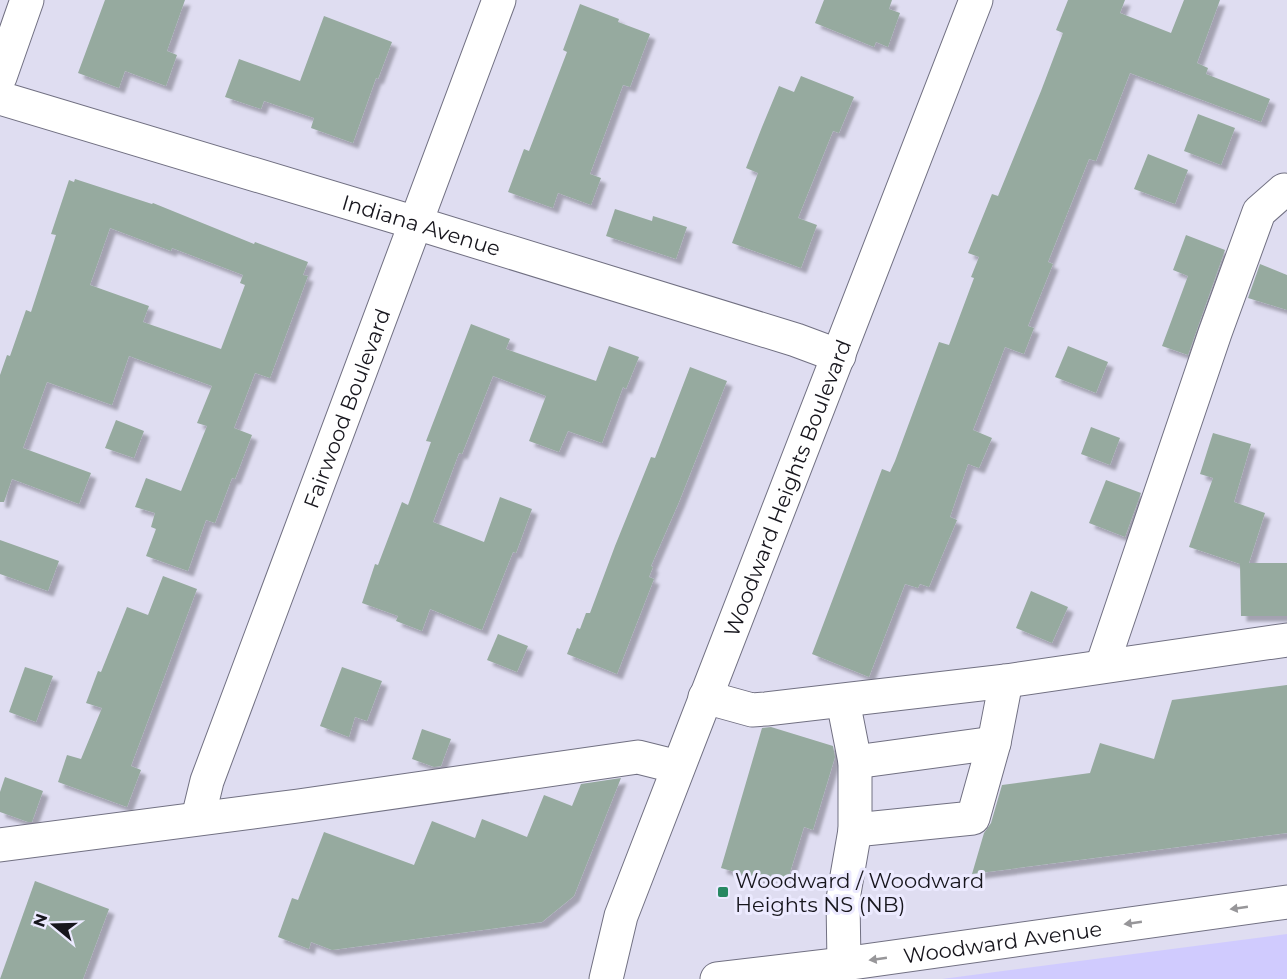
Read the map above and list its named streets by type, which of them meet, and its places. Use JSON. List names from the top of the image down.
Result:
{
  "streets": {
    "street": [
      "Indiana Avenue",
      "Fairwood Boulevard",
      "Woodward Heights Boulevard",
      "Woodward Avenue"
    ]
  },
  "crossings": [
    ["Indiana Avenue", "Fairwood Boulevard"],
    ["Indiana Avenue", "Woodward Heights Boulevard"]
  ],
  "places": {
    "transit": ["Woodward / Woodward Heights NS (NB)"]
  },
  "north": "left"
}
